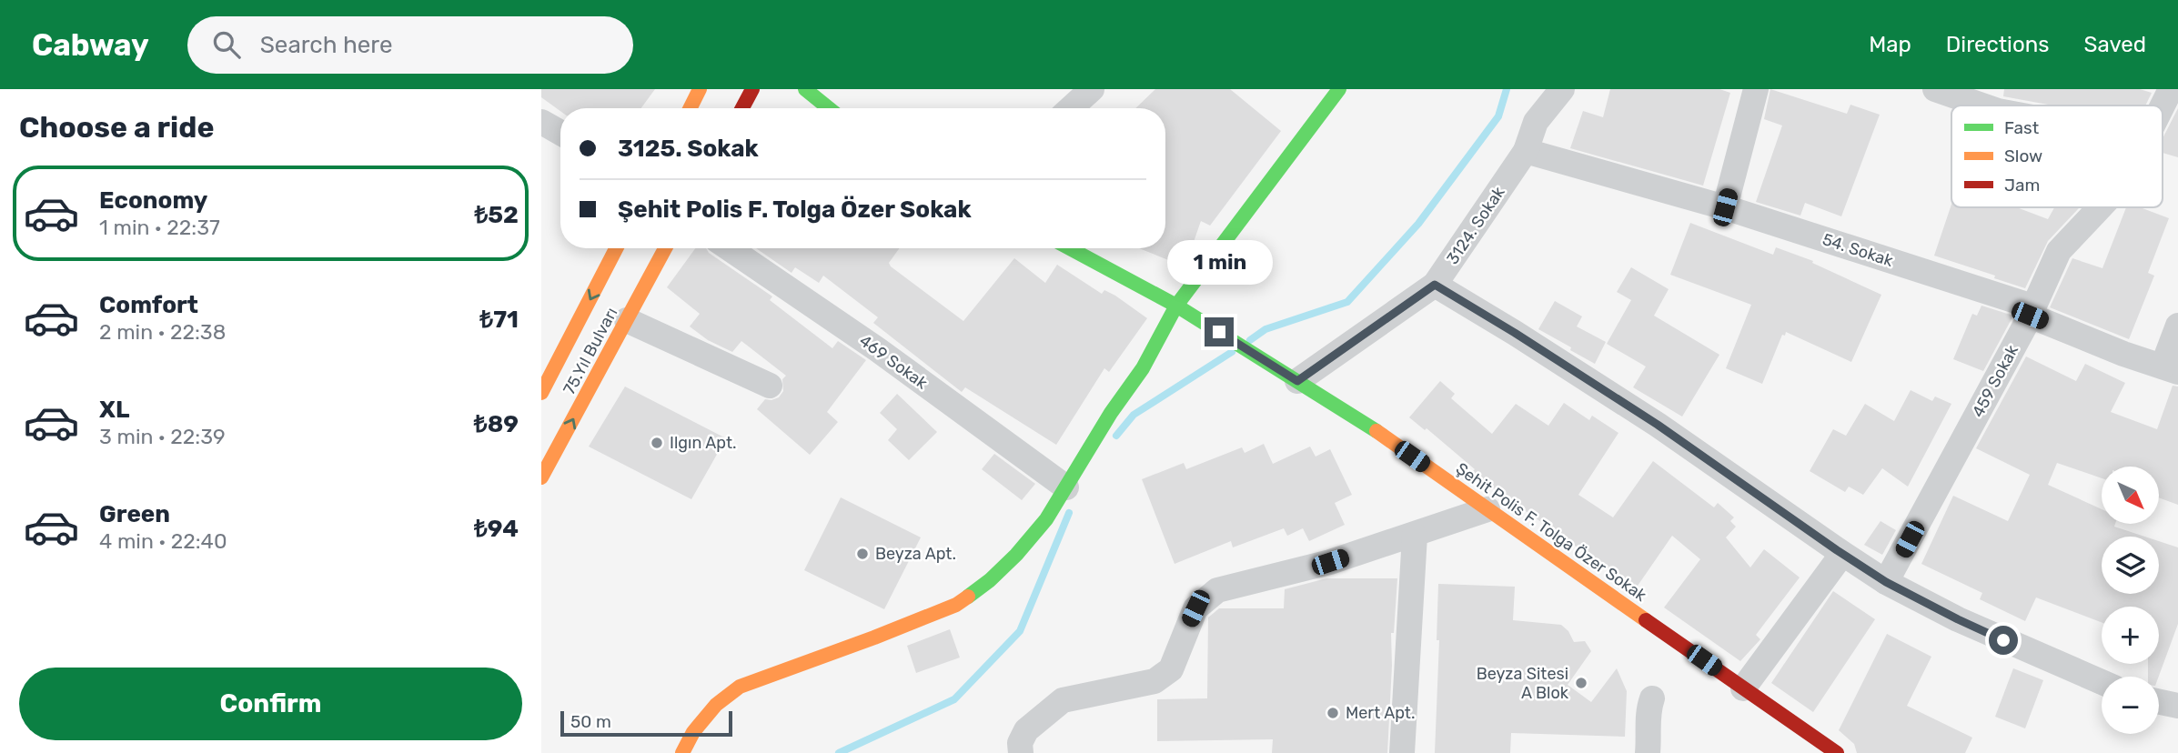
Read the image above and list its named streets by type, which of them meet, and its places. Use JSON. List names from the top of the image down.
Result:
{
  "streets": {
    "street": [
      "3124. Sokak",
      "54. Sokak",
      "75.Yıl Bulvarı",
      "469 Sokak",
      "459 Sokak",
      "Şehit Polis F. Tolga Özer Sokak"
    ]
  },
  "crossings": [
    ["3124. Sokak", "54. Sokak"],
    ["3124. Sokak", "Şehit Polis F. Tolga Özer Sokak"],
    ["54. Sokak", "459 Sokak"]
  ],
  "places": [
    "Ilgın Apt.",
    "Beyza Apt.",
    "Beyza Sitesi A Blok",
    "Mert Apt."
  ],
  "legend": ["Fast", "Slow", "Jam"],
  "scale_bar": "50 m",
  "north": "bottom right",
  "page": {
    "header": "Cabway",
    "search": "Search here",
    "nav": ["Map", "Directions", "Saved"],
    "heading": "Choose a ride",
    "banner": ["3125. Sokak", "Şehit Polis F. Tolga Özer Sokak"],
    "list": [
      {
        "name": "Economy",
        "note": "1 min · 22:37",
        "value": "₺52"
      },
      {
        "name": "Comfort",
        "note": "2 min · 22:38",
        "value": "₺71"
      },
      {
        "name": "XL",
        "note": "3 min · 22:39",
        "value": "₺89"
      },
      {
        "name": "Green",
        "note": "4 min · 22:40",
        "value": "₺94"
      }
    ],
    "bubble": "1 min",
    "map_buttons": ["+", "−"],
    "buttons": "Confirm",
    "scale": "50 m"
  }
}
